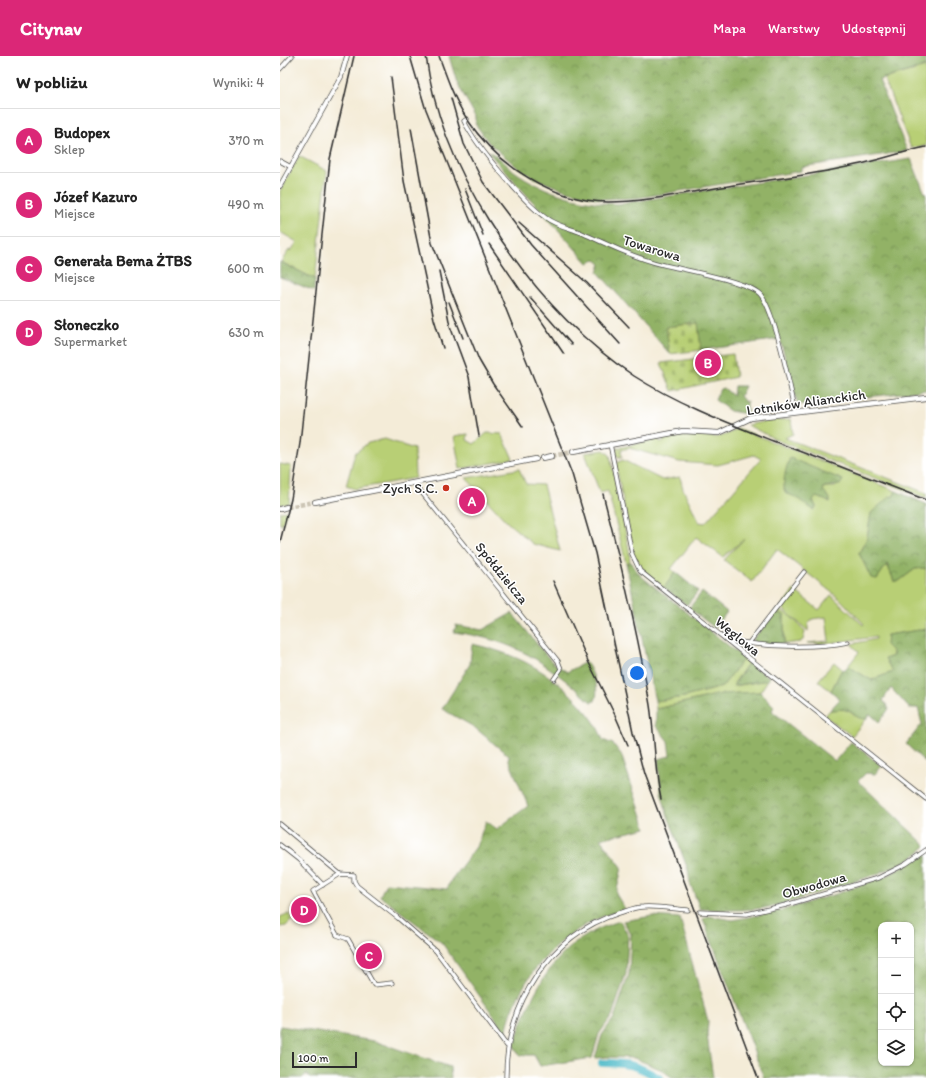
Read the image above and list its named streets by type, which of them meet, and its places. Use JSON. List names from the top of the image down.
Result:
{
  "streets": {
    "main road": ["Lotników Alianckich"],
    "street": [
      "Towarowa",
      "Spółdzielcza",
      "Węglowa",
      "Obwodowa"
    ]
  },
  "crossings": [
    ["Towarowa", "Lotników Alianckich"],
    ["Lotników Alianckich", "Węglowa"]
  ],
  "places": ["Zych S.C."],
  "scale_bar": "100 m",
  "page": {
    "header": "Citynav",
    "nav": ["Mapa", "Warstwy", "Udostępnij"],
    "heading": ["W pobliżu", "Wyniki: 4"],
    "list": [
      {
        "mark": "A",
        "name": "Budopex",
        "note": "Sklep",
        "value": "370 m"
      },
      {
        "mark": "B",
        "name": "Józef Kazuro",
        "note": "Miejsce",
        "value": "490 m"
      },
      {
        "mark": "C",
        "name": "Generała Bema ŻTBS",
        "note": "Miejsce",
        "value": "600 m"
      },
      {
        "mark": "D",
        "name": "Słoneczko",
        "note": "Supermarket",
        "value": "630 m"
      }
    ],
    "pins": [
      "B",
      "A",
      "D",
      "C"
    ],
    "map_buttons": ["+", "−"],
    "scale": "100 m"
  }
}
